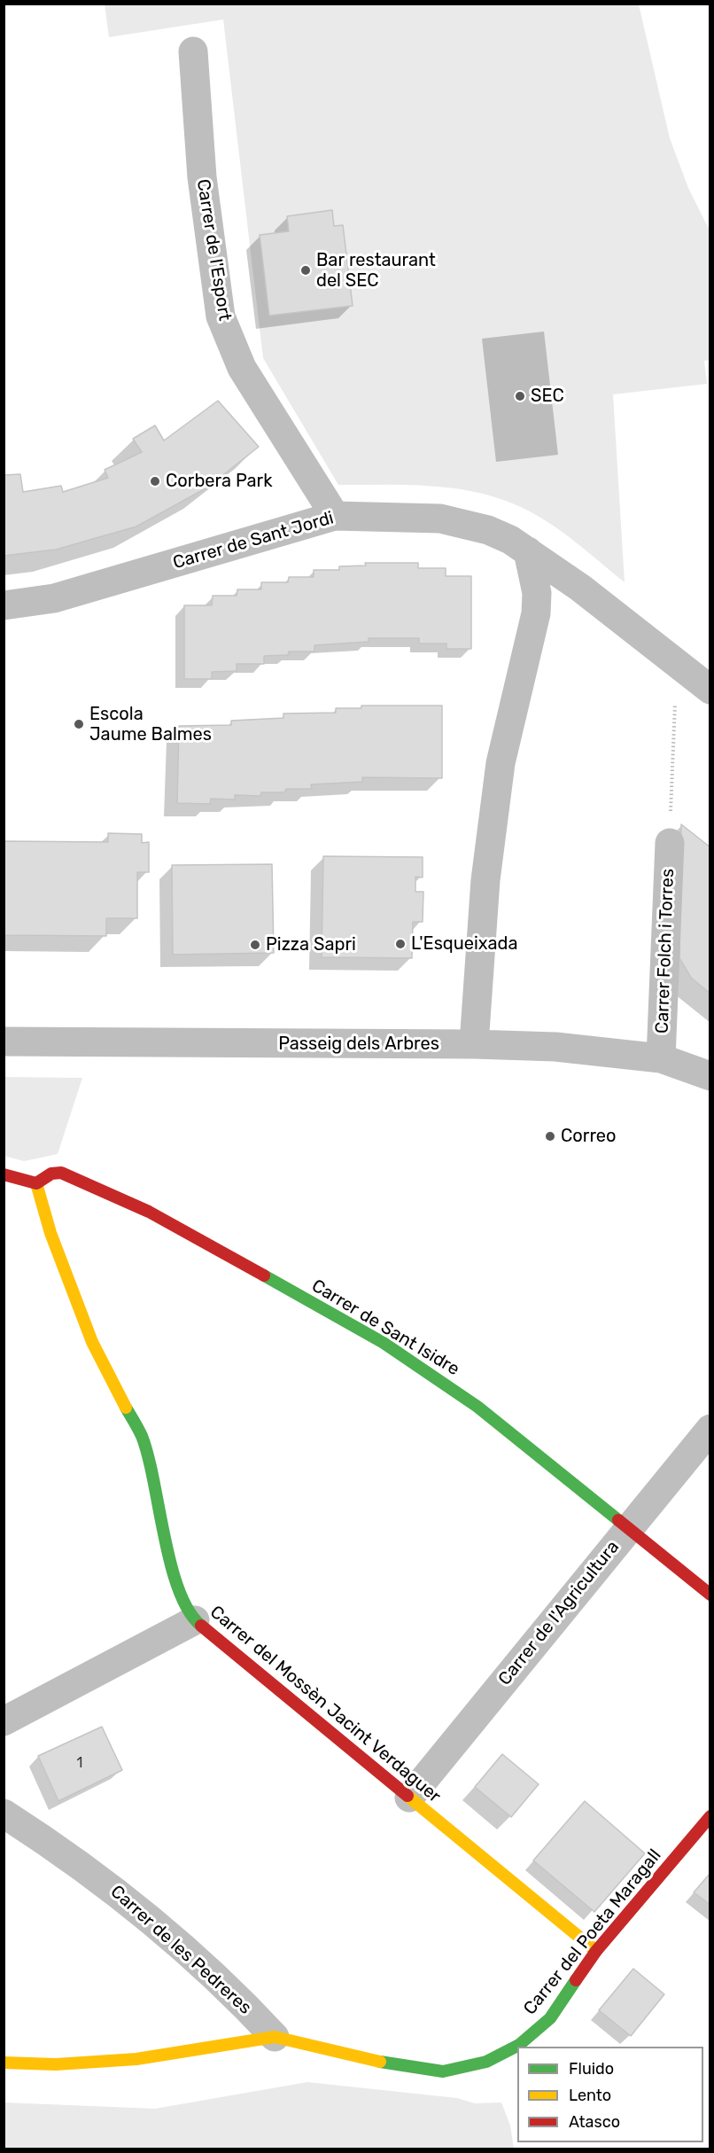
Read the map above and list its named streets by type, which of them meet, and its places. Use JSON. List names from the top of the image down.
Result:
{
  "streets": {
    "street": [
      "Carrer de l'Esport",
      "Carrer de Sant Jordi",
      "Carrer Folch i Torres",
      "Passeig dels Arbres",
      "Carrer de Sant Isidre",
      "Carrer de l'Agricultura",
      "Carrer del Mossèn Jacint Verdaguer",
      "Carrer del Poeta Maragall",
      "Carrer de les Pedreres"
    ]
  },
  "crossings": [
    ["Carrer de l'Esport", "Carrer de Sant Jordi"],
    ["Carrer Folch i Torres", "Passeig dels Arbres"],
    ["Carrer de Sant Isidre", "Carrer de l'Agricultura"],
    ["Carrer de Sant Isidre", "Carrer del Mossèn Jacint Verdaguer"],
    ["Carrer de l'Agricultura", "Carrer del Mossèn Jacint Verdaguer"],
    ["Carrer del Mossèn Jacint Verdaguer", "Carrer del Poeta Maragall"],
    ["Carrer del Poeta Maragall", "Carrer de les Pedreres"]
  ],
  "places": [
    "Bar restaurant del SEC",
    "SEC",
    "Corbera Park",
    "Escola Jaume Balmes",
    "L'Esqueixada",
    "Pizza Sapri",
    "Correo"
  ],
  "house_numbers": ["1"],
  "legend": ["Fluido", "Lento", "Atasco"]
}
